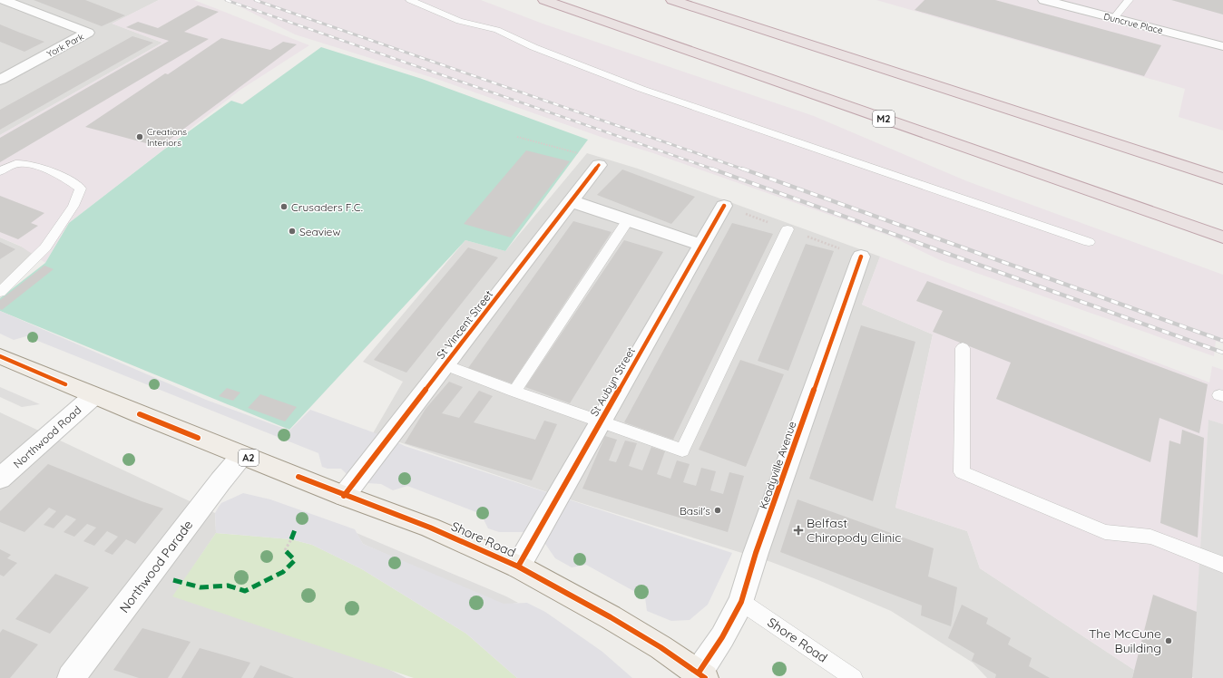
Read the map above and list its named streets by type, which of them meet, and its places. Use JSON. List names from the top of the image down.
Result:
{
  "streets": {
    "highway": ["M2"],
    "main road": ["A2", "Shore Road"],
    "street": [
      "Duncrue Place",
      "York Park",
      "St Vincent Street",
      "St Aubyn Street",
      "Northwood Road",
      "Keadyville Avenue",
      "Northwood Parade"
    ]
  },
  "crossings": [
    ["St Vincent Street", "Shore Road"],
    ["St Aubyn Street", "Shore Road"],
    ["Northwood Road", "Shore Road"],
    ["Keadyville Avenue", "Shore Road"],
    ["Shore Road", "Northwood Parade"]
  ],
  "places": {
    "other": [
      "Creations Interiors",
      "Crusaders F.C.",
      "Seaview",
      "Basil's",
      "The McCune Building"
    ],
    "health": ["Belfast Chiropody Clinic"]
  }
}
